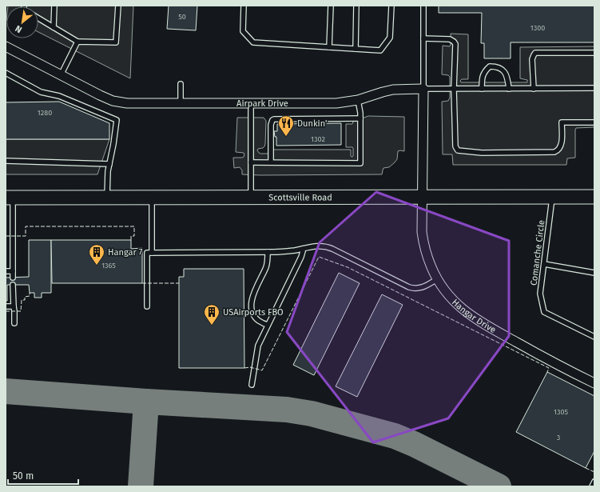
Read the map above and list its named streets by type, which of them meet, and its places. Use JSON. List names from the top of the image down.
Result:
{
  "streets": {
    "main road": ["Scottsville Road"],
    "street": ["Airpark Drive", "Hangar Drive"],
    "lane": ["Comanche Circle"]
  },
  "crossings": [
    ["Scottsville Road", "Comanche Circle"],
    ["Scottsville Road", "Hangar Drive"]
  ],
  "places": {
    "restaurant": ["Dunkin'"],
    "building": ["Hangar 7", "USAirports FBO"]
  },
  "house_numbers": [
    "50",
    "1300",
    "1280",
    "1302",
    "1365",
    "1305",
    "3"
  ],
  "scale_bar": "50 m",
  "north": "bottom left"
}
